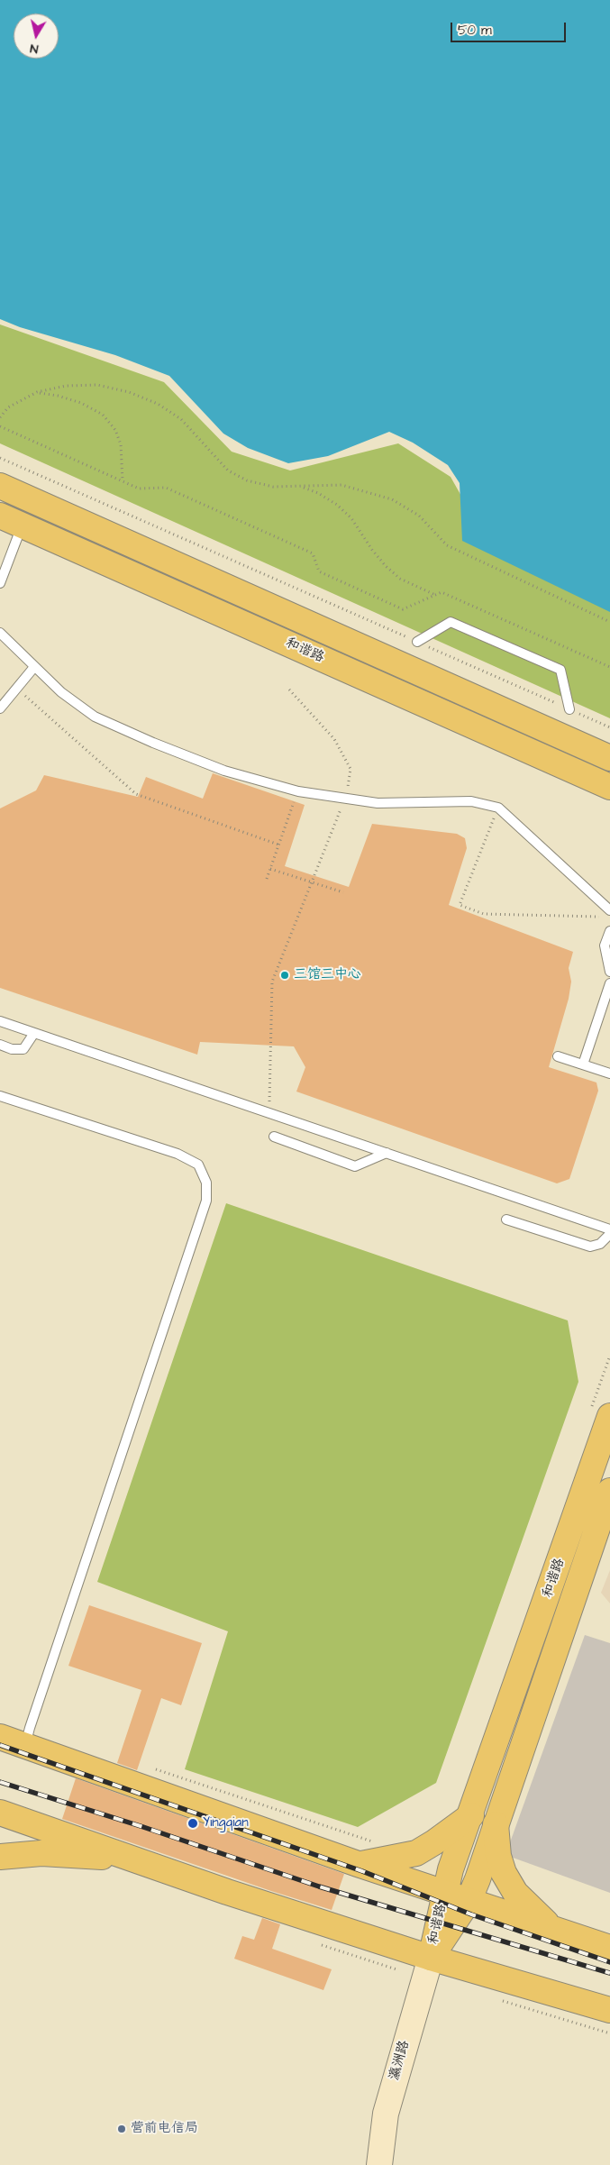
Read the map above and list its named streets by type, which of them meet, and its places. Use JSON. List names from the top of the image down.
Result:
{
  "streets": {
    "main road": ["和谐路"],
    "street": ["瀛洲路"]
  },
  "crossings": [
    ["和谐路", "瀛洲路"]
  ],
  "places": ["三馆三中心", "Yingqian", "营前电信局"],
  "scale_bar": "50 m",
  "north": "bottom"
}
